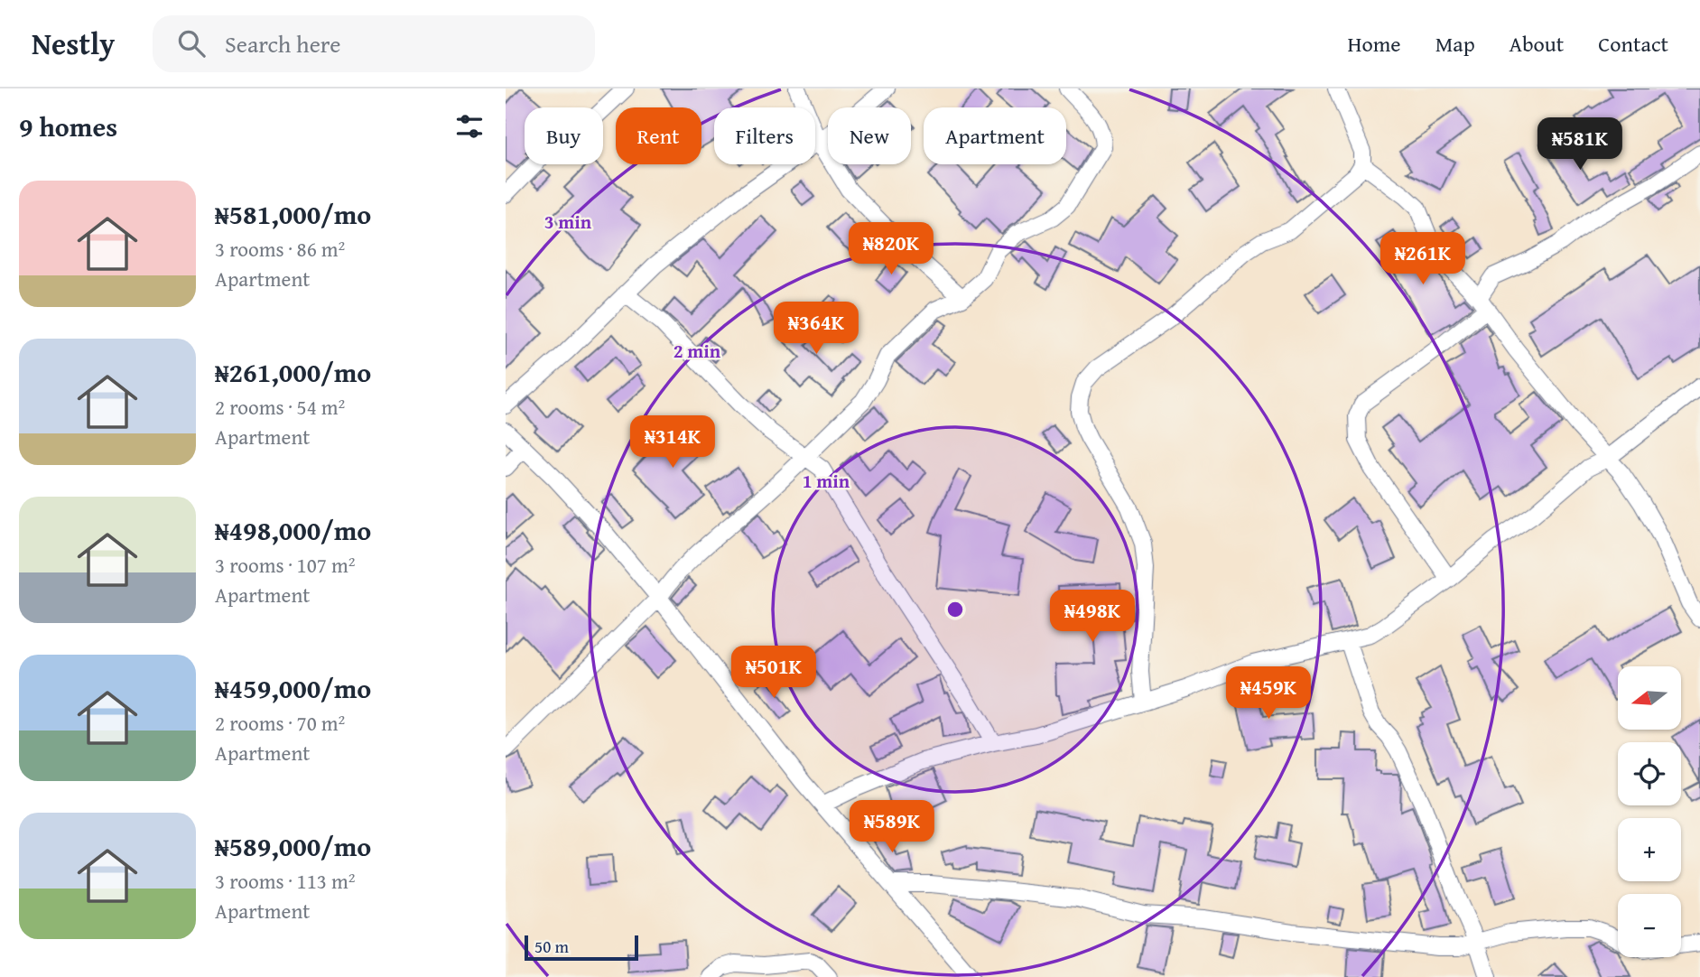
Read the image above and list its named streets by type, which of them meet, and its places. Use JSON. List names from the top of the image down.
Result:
{
  "scale_bar": "50 m",
  "north": "left",
  "page": {
    "header": "Nestly",
    "search": "Search here",
    "nav": [
      "Home",
      "Map",
      "About",
      "Contact"
    ],
    "heading": "9 homes",
    "chip": [
      "Buy",
      "Rent",
      "Filters",
      "New",
      "Apartment"
    ],
    "price": [
      "₦581K",
      "₦820K",
      "₦261K",
      "₦364K",
      "₦314K",
      "₦498K",
      "₦501K",
      "₦459K",
      "₦589K"
    ],
    "list": [
      {
        "name": "₦581,000/mo",
        "note": "3 rooms · 86 m² · Apartment"
      },
      {
        "name": "₦261,000/mo",
        "note": "2 rooms · 54 m² · Apartment"
      },
      {
        "name": "₦498,000/mo",
        "note": "3 rooms · 107 m² · Apartment"
      },
      {
        "name": "₦459,000/mo",
        "note": "2 rooms · 70 m² · Apartment"
      },
      {
        "name": "₦589,000/mo",
        "note": "3 rooms · 113 m² · Apartment"
      }
    ],
    "map_buttons": ["+", "−"],
    "scale": "50 m"
  },
  "rings": ["3 min", "2 min", "1 min"]
}
